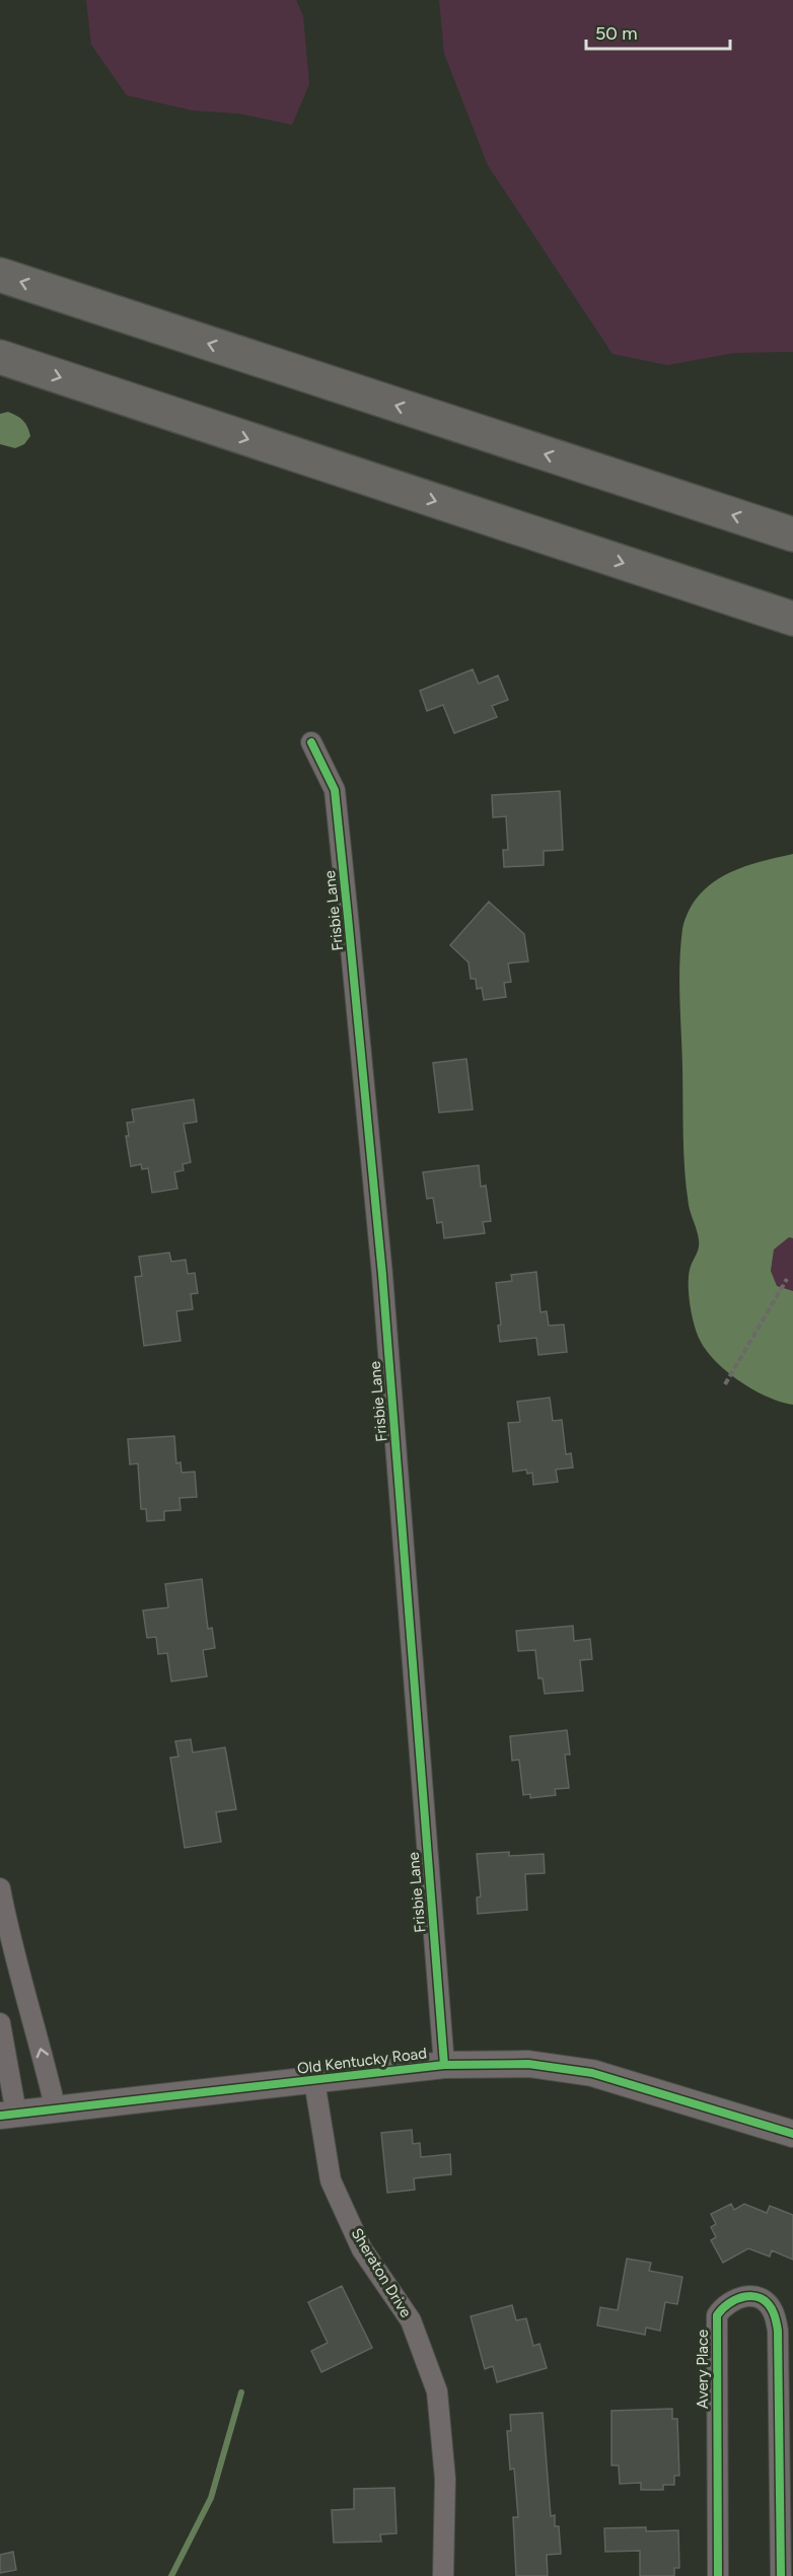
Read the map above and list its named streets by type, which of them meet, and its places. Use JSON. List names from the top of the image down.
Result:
{
  "streets": {
    "street": [
      "Frisbie Lane",
      "Old Kentucky Road",
      "Sheraton Drive",
      "Avery Place"
    ]
  },
  "crossings": [
    ["Frisbie Lane", "Old Kentucky Road"],
    ["Old Kentucky Road", "Sheraton Drive"]
  ],
  "scale_bar": "50 m"
}
